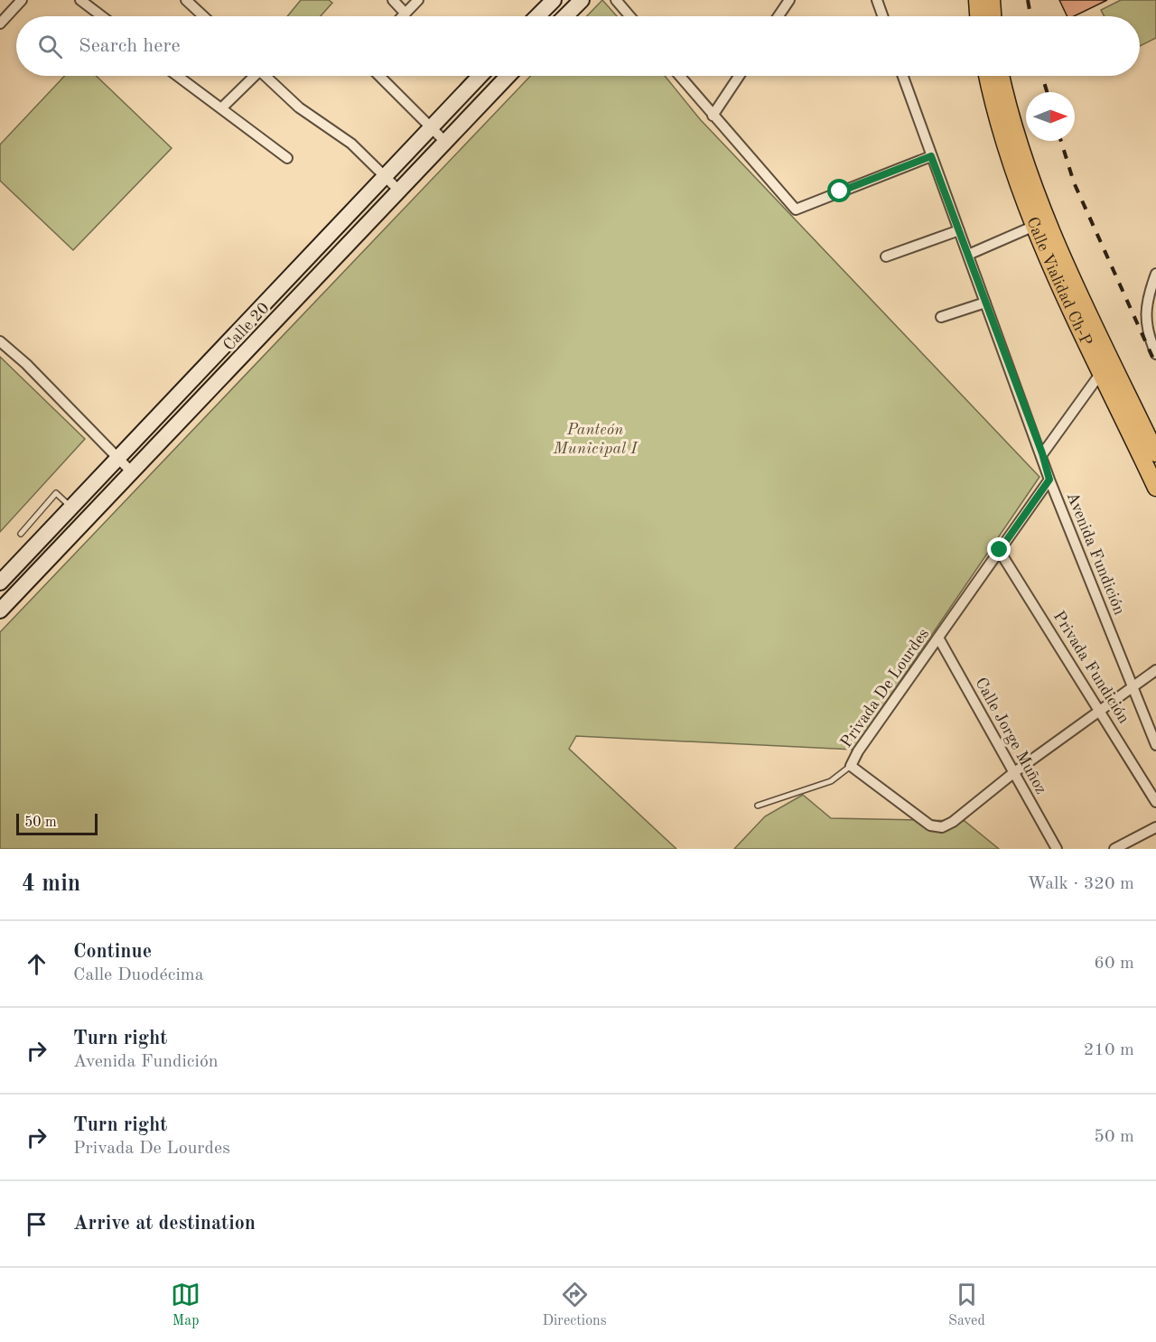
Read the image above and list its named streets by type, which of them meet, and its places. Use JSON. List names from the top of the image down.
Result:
{
  "streets": {
    "main road": ["Calle Vialidad Ch-P", "Calle 20"],
    "street": [
      "Avenida Fundición",
      "Privada Fundición",
      "Privada De Lourdes",
      "Calle Jorge Muñoz"
    ]
  },
  "crossings": [
    ["Avenida Fundición", "Privada De Lourdes"],
    ["Privada Fundición", "Privada De Lourdes"],
    ["Privada De Lourdes", "Calle Jorge Muñoz"]
  ],
  "parks": ["Panteón Municipal I"],
  "scale_bar": "50 m",
  "north": "right",
  "page": {
    "search": "Search here",
    "scale": "50 m",
    "heading": ["4 min", "Walk · 320 m"],
    "list": [
      ["Continue", "Calle Duodécima", "60 m"],
      ["Turn right", "Avenida Fundición", "210 m"],
      ["Turn right", "Privada De Lourdes", "50 m"],
      "Arrive at destination"
    ],
    "nav": ["Map", "Directions", "Saved"]
  }
}
